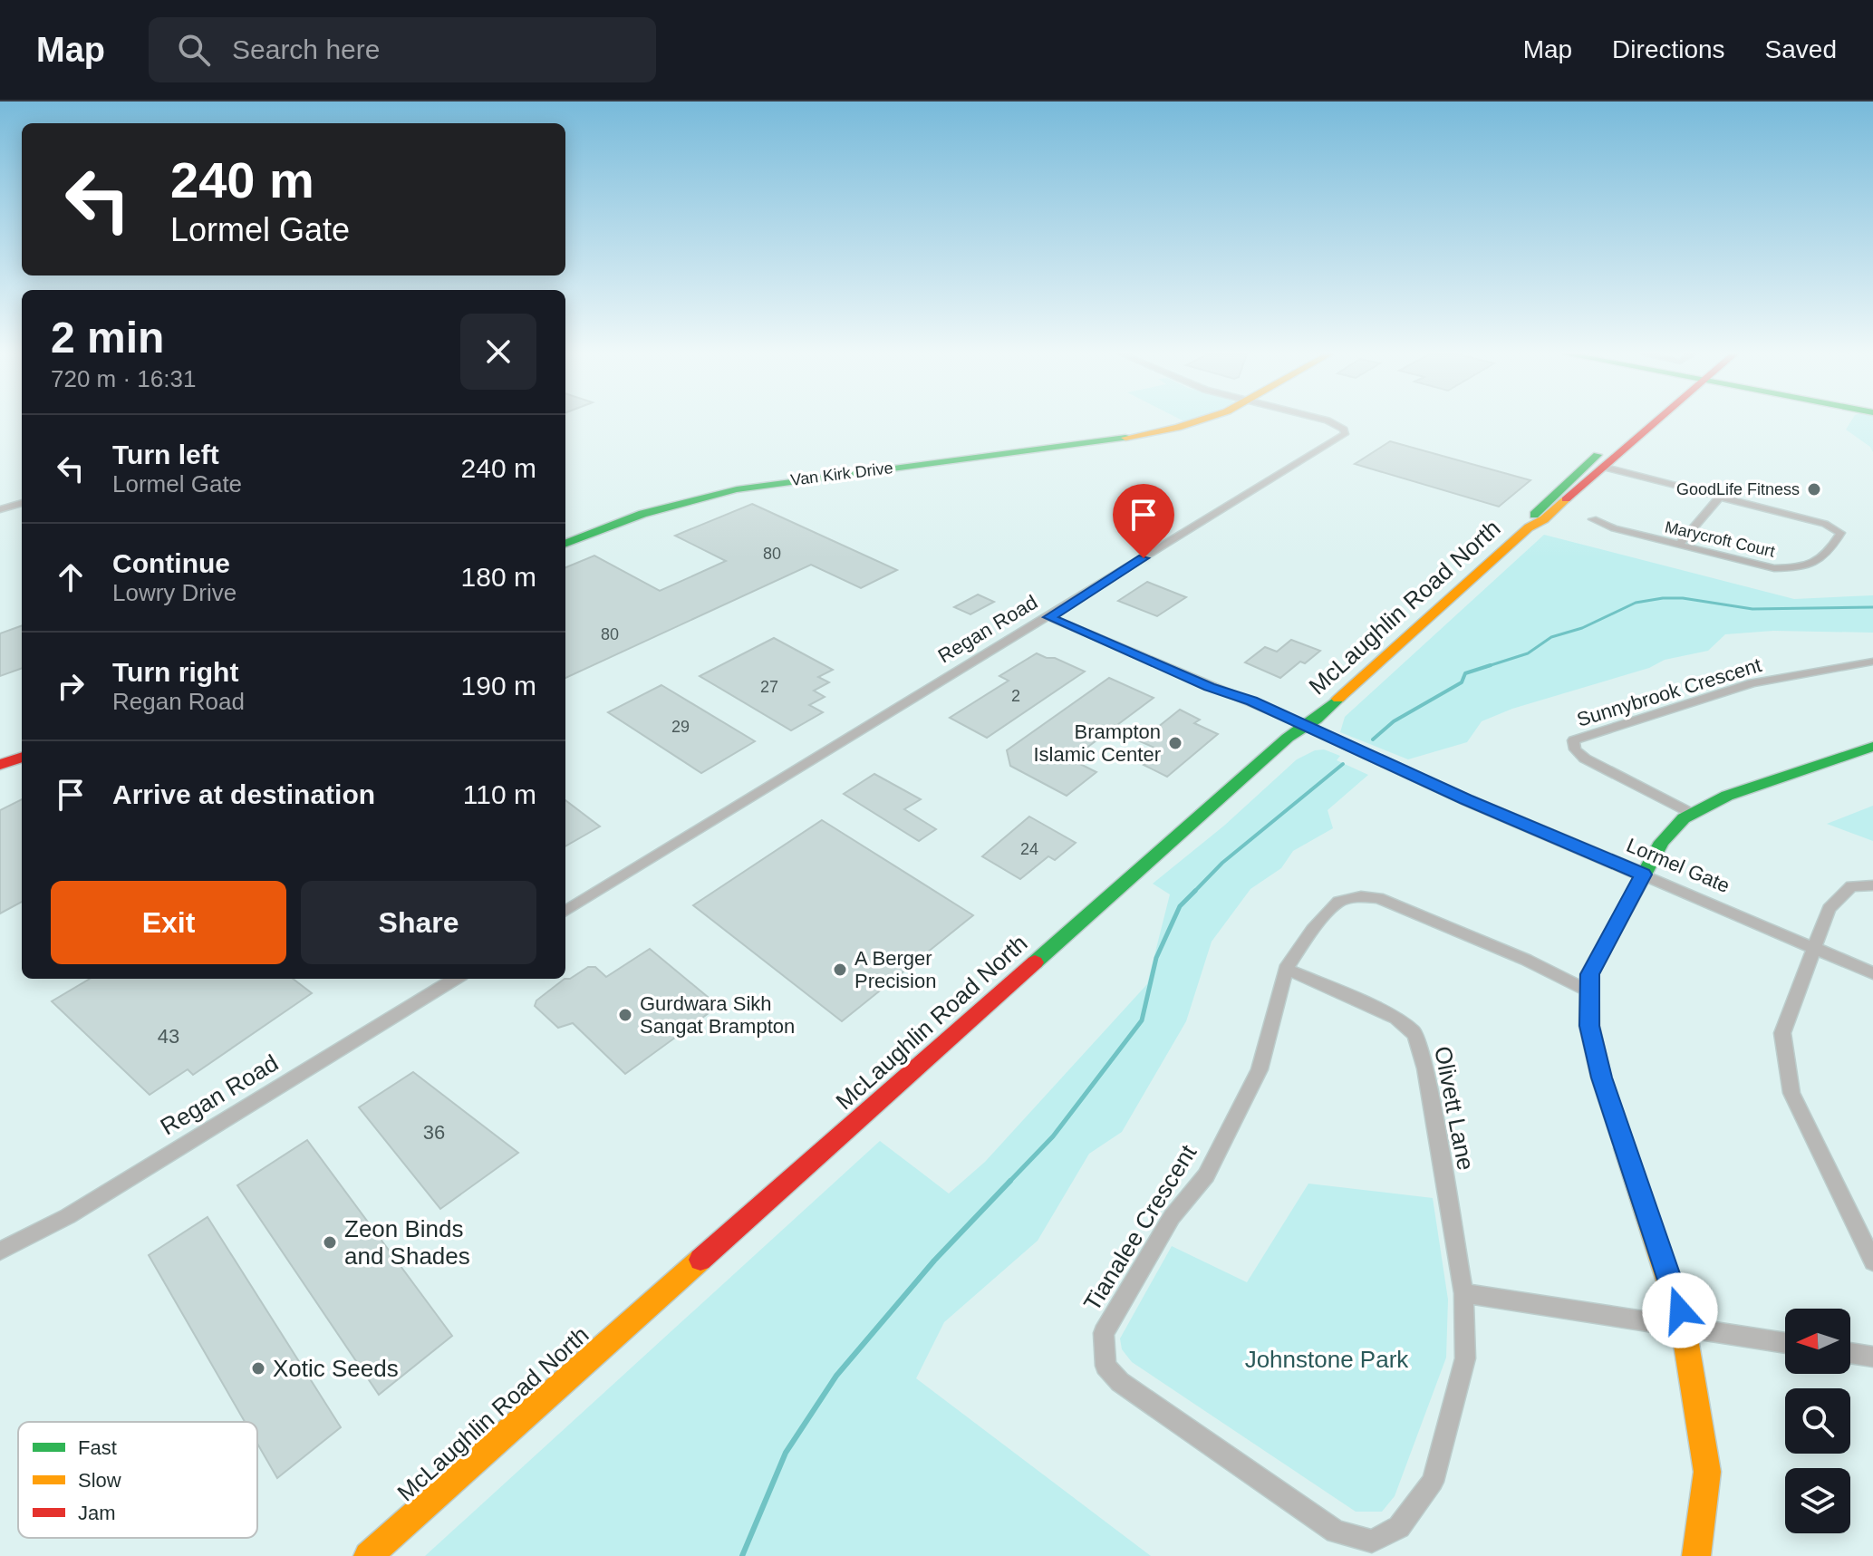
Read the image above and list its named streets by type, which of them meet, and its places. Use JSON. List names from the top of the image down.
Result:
{
  "streets": {
    "main road": ["Van Kirk Drive", "McLaughlin Road North", "Lormel Gate"],
    "street": [
      "Marycroft Court",
      "Regan Road",
      "Sunnybrook Crescent",
      "Olivett Lane",
      "Tianalee Crescent"
    ]
  },
  "crossings": [
    ["Marycroft Court", "McLaughlin Road North"],
    ["McLaughlin Road North", "Lormel Gate"],
    ["Olivett Lane", "Tianalee Crescent"]
  ],
  "parks": ["Johnstone Park"],
  "places": [
    "GoodLife Fitness",
    "Brampton Islamic Center",
    "A Berger Precision",
    "Gurdwara Sikh Sangat Brampton",
    "Zeon Binds and Shades",
    "Xotic Seeds"
  ],
  "house_numbers": [
    "80",
    "80",
    "27",
    "2",
    "29",
    "24",
    "43",
    "36"
  ],
  "legend": ["Fast", "Slow", "Jam"],
  "north": "left",
  "page": {
    "header": "Map",
    "search": "Search here",
    "nav": ["Map", "Directions", "Saved"],
    "turn": ["240 m", "Lormel Gate"],
    "heading": ["2 min", "720 m · 16:31"],
    "list": [
      {
        "name": "Turn left",
        "note": "Lormel Gate",
        "value": "240 m"
      },
      {
        "name": "Continue",
        "note": "Lowry Drive",
        "value": "180 m"
      },
      {
        "name": "Turn right",
        "note": "Regan Road",
        "value": "190 m"
      },
      {
        "name": "Arrive at destination",
        "value": "110 m"
      }
    ],
    "buttons": ["Exit", "Share"]
  }
}
